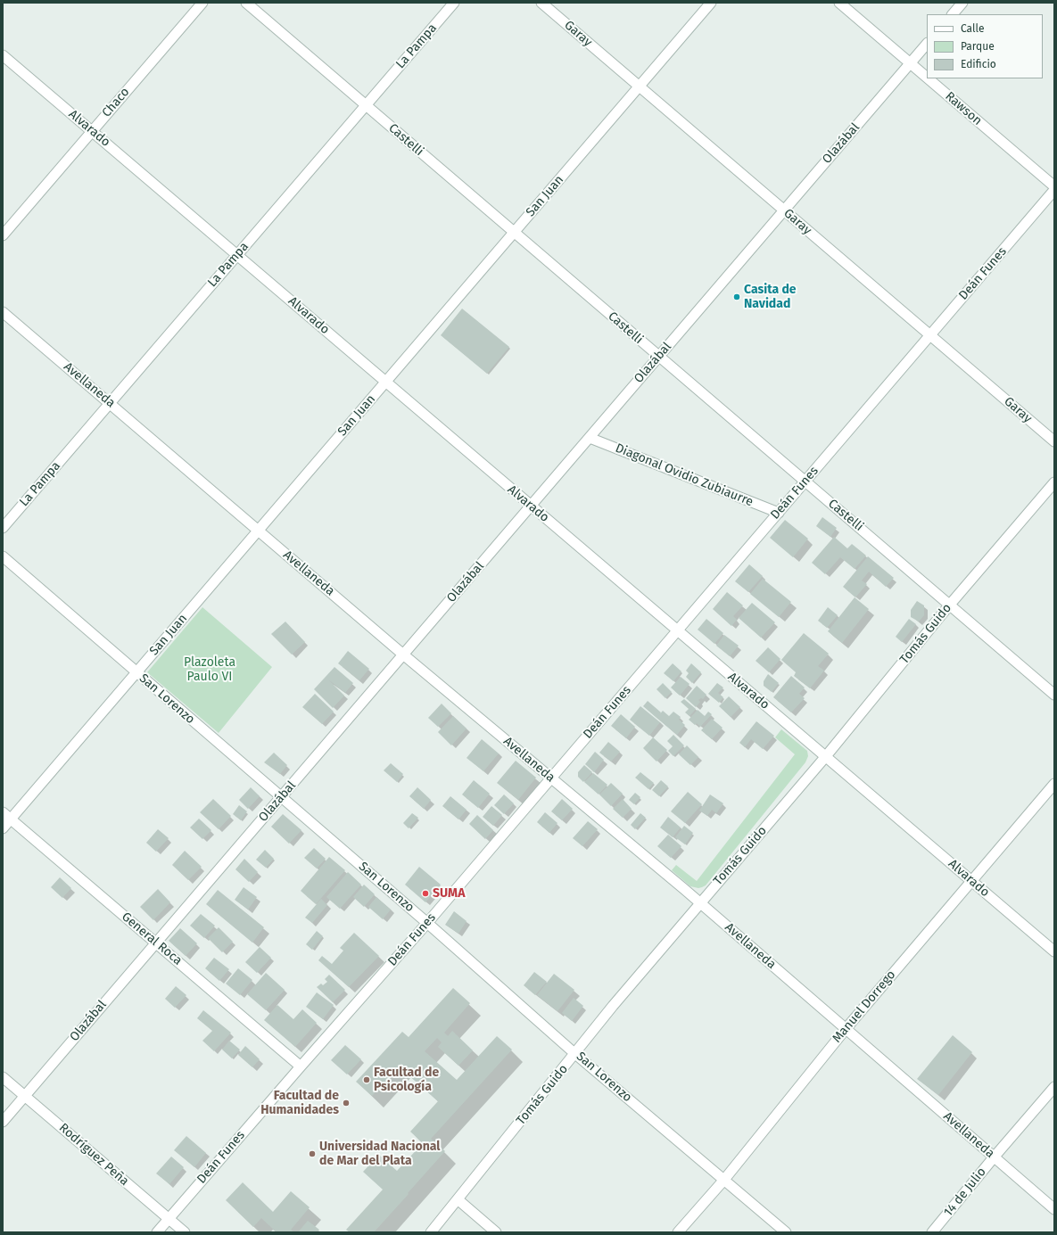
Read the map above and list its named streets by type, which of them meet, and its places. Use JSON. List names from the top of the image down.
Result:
{
  "streets": {
    "street": [
      "Garay",
      "La Pampa",
      "Chaco",
      "Rawson",
      "Alvarado",
      "Castelli",
      "Olazábal",
      "San Juan",
      "Deán Funes",
      "Avellaneda",
      "Diagonal Ovidio Zubiaurre",
      "Tomás Guido",
      "San Lorenzo",
      "General Roca",
      "Manuel Dorrego",
      "Rodríguez Peña",
      "14 de Julio"
    ]
  },
  "crossings": [
    ["Garay", "Olazábal"],
    ["Garay", "San Juan"],
    ["Garay", "Deán Funes"],
    ["La Pampa", "Alvarado"],
    ["La Pampa", "Castelli"],
    ["La Pampa", "Avellaneda"],
    ["Chaco", "Alvarado"],
    ["Rawson", "Olazábal"],
    ["Alvarado", "Olazábal"],
    ["Alvarado", "San Juan"],
    ["Alvarado", "Deán Funes"],
    ["Alvarado", "Tomás Guido"],
    ["Alvarado", "Manuel Dorrego"],
    ["Castelli", "Olazábal"],
    ["Castelli", "San Juan"],
    ["Castelli", "Deán Funes"],
    ["Castelli", "Tomás Guido"],
    ["Olazábal", "Avellaneda"],
    ["Olazábal", "Diagonal Ovidio Zubiaurre"],
    ["Olazábal", "San Lorenzo"],
    ["Olazábal", "General Roca"],
    ["Olazábal", "Rodríguez Peña"],
    ["San Juan", "Avellaneda"],
    ["San Juan", "San Lorenzo"],
    ["San Juan", "General Roca"],
    ["Deán Funes", "Avellaneda"],
    ["Deán Funes", "Diagonal Ovidio Zubiaurre"],
    ["Deán Funes", "San Lorenzo"],
    ["Deán Funes", "General Roca"],
    ["Deán Funes", "Rodríguez Peña"],
    ["Avellaneda", "Tomás Guido"],
    ["Avellaneda", "Manuel Dorrego"],
    ["Avellaneda", "14 de Julio"],
    ["Tomás Guido", "San Lorenzo"],
    ["San Lorenzo", "Manuel Dorrego"]
  ],
  "parks": ["Plazoleta Paulo VI"],
  "places": [
    "Casita de Navidad",
    "SUMA",
    "Facultad de Psicología",
    "Facultad de Humanidades",
    "Universidad Nacional de Mar del Plata"
  ],
  "legend": ["Calle", "Parque", "Edificio"]
}
